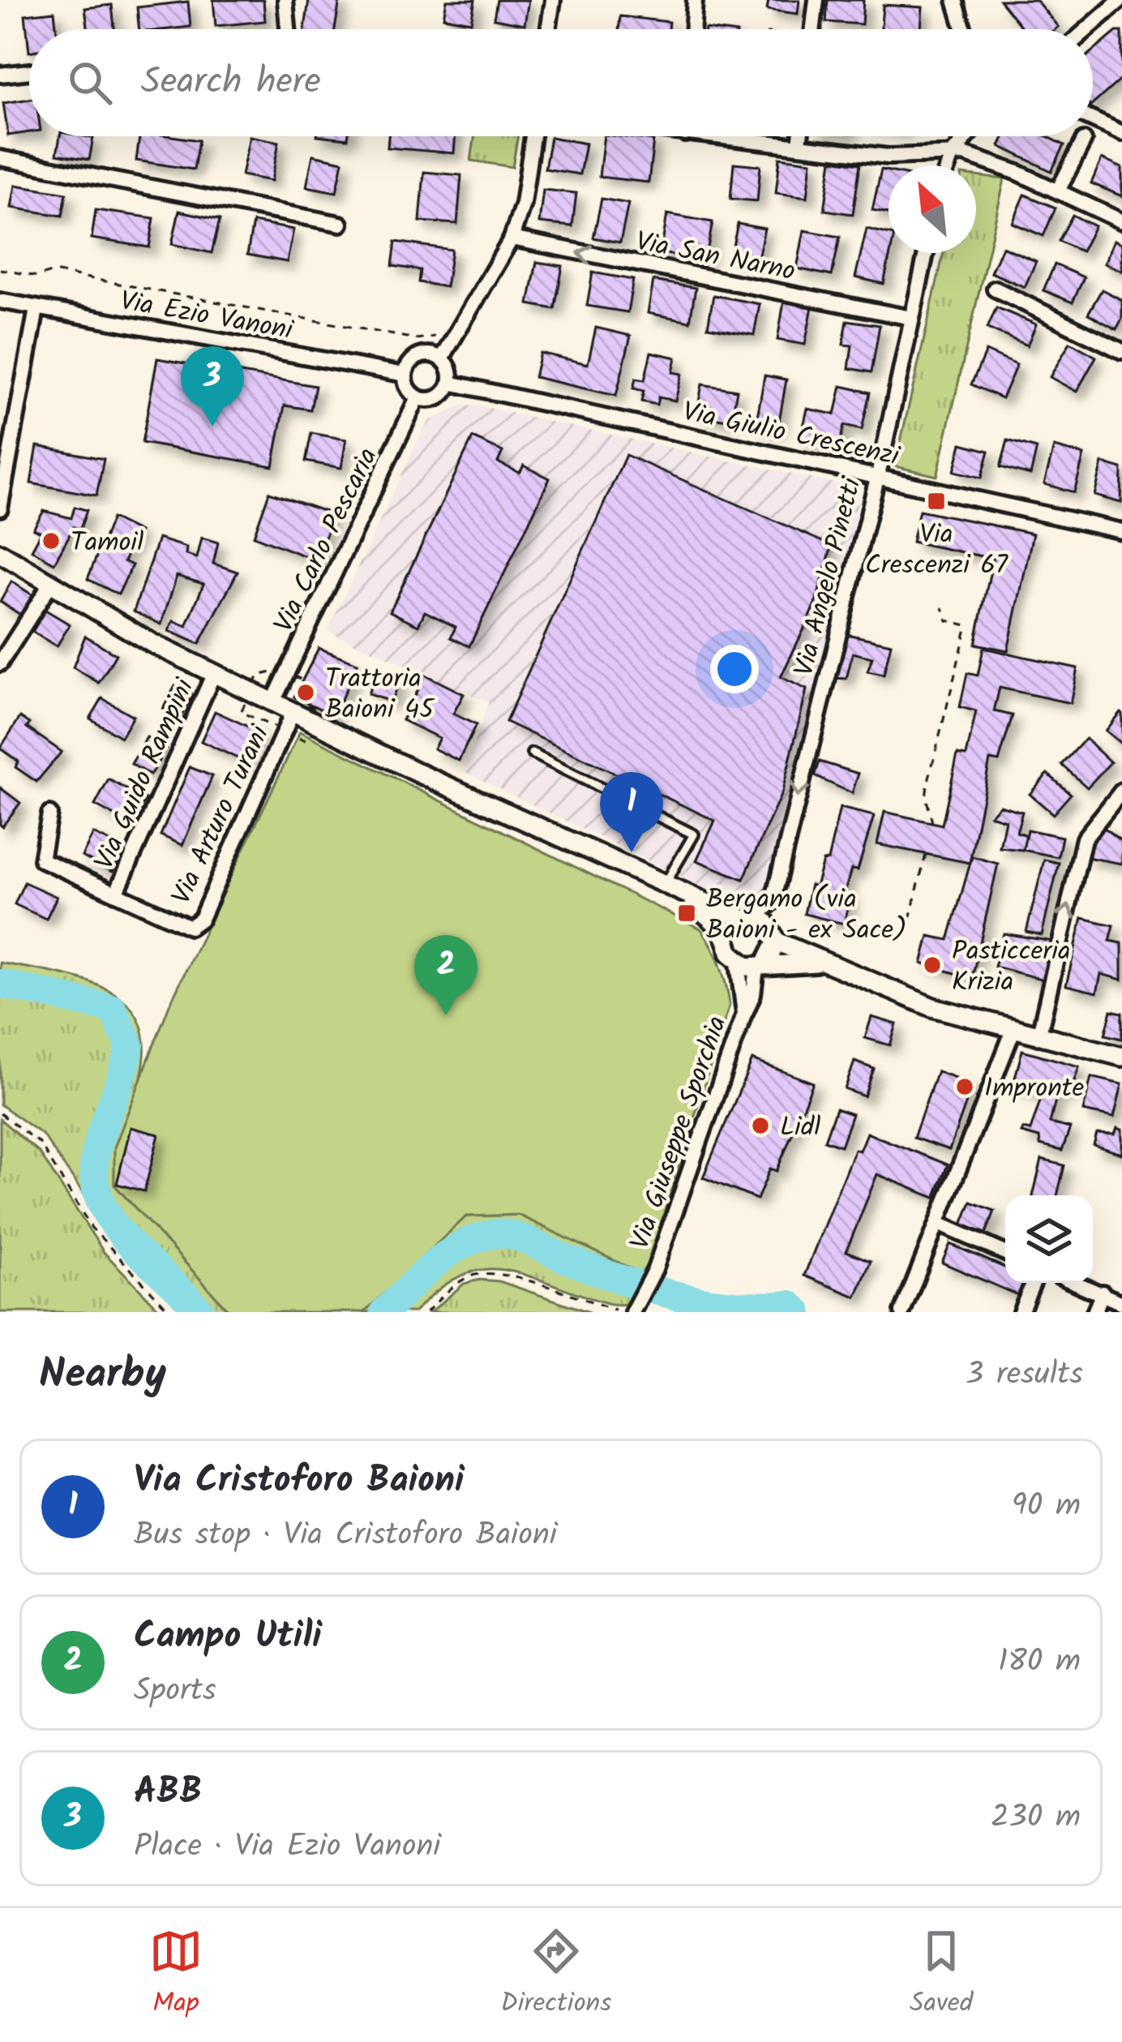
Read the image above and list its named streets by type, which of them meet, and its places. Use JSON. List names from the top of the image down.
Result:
{
  "streets": {
    "street": [
      "Via San Narno",
      "Via Ezio Vanoni",
      "Via Giulio Crescenzi",
      "Via Carlo Pescaria",
      "Via Angelo Pinetti",
      "Via Guido Rampini",
      "Via Arturo Turani",
      "Via Giuseppe Sporchia"
    ]
  },
  "crossings": [
    ["Via San Narno", "Via Angelo Pinetti"],
    ["Via Ezio Vanoni", "Via Giulio Crescenzi"],
    ["Via Ezio Vanoni", "Via Carlo Pescaria"],
    ["Via Giulio Crescenzi", "Via Carlo Pescaria"],
    ["Via Giulio Crescenzi", "Via Angelo Pinetti"],
    ["Via Angelo Pinetti", "Via Giuseppe Sporchia"],
    ["Via Guido Rampini", "Via Arturo Turani"]
  ],
  "one_way": ["Via San Narno", "Via Angelo Pinetti"],
  "places": {
    "transit": ["Via Crescenzi 67", "Bergamo (via Baioni - ex Sace)"],
    "other": [
      "Tamoil",
      "Trattoria Baioni 45",
      "Pasticceria Krizia",
      "Impronte",
      "Lidl"
    ]
  },
  "north": "top left",
  "page": {
    "search": "Search here",
    "pins": ["3", "1", "2"],
    "heading": ["Nearby", "3 results"],
    "list": [
      {
        "mark": "1",
        "name": "Via Cristoforo Baioni",
        "note": "Bus stop · Via Cristoforo Baioni",
        "value": "90 m"
      },
      {
        "mark": "2",
        "name": "Campo Utili",
        "note": "Sports",
        "value": "180 m"
      },
      {
        "mark": "3",
        "name": "ABB",
        "note": "Place · Via Ezio Vanoni",
        "value": "230 m"
      }
    ],
    "nav": ["Map", "Directions", "Saved"]
  }
}
